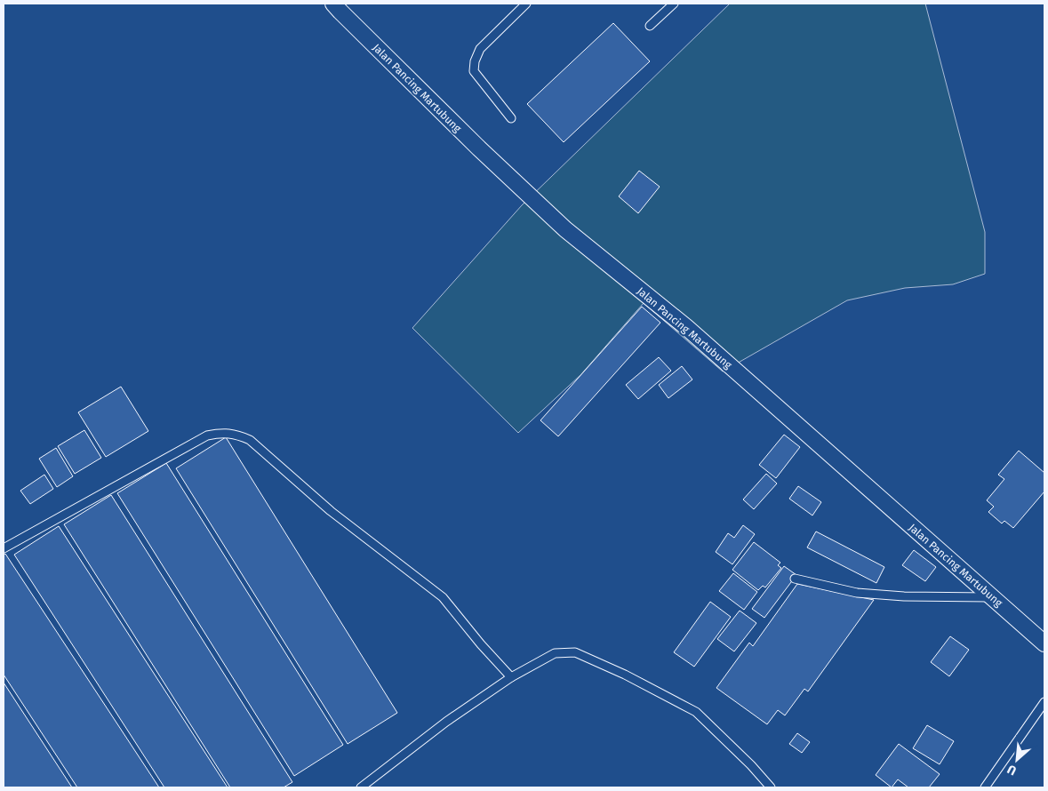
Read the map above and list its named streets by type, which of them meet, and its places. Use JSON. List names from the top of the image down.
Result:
{
  "streets": {
    "street": ["Jalan Pancing Martubung"]
  },
  "north": "bottom left"
}
